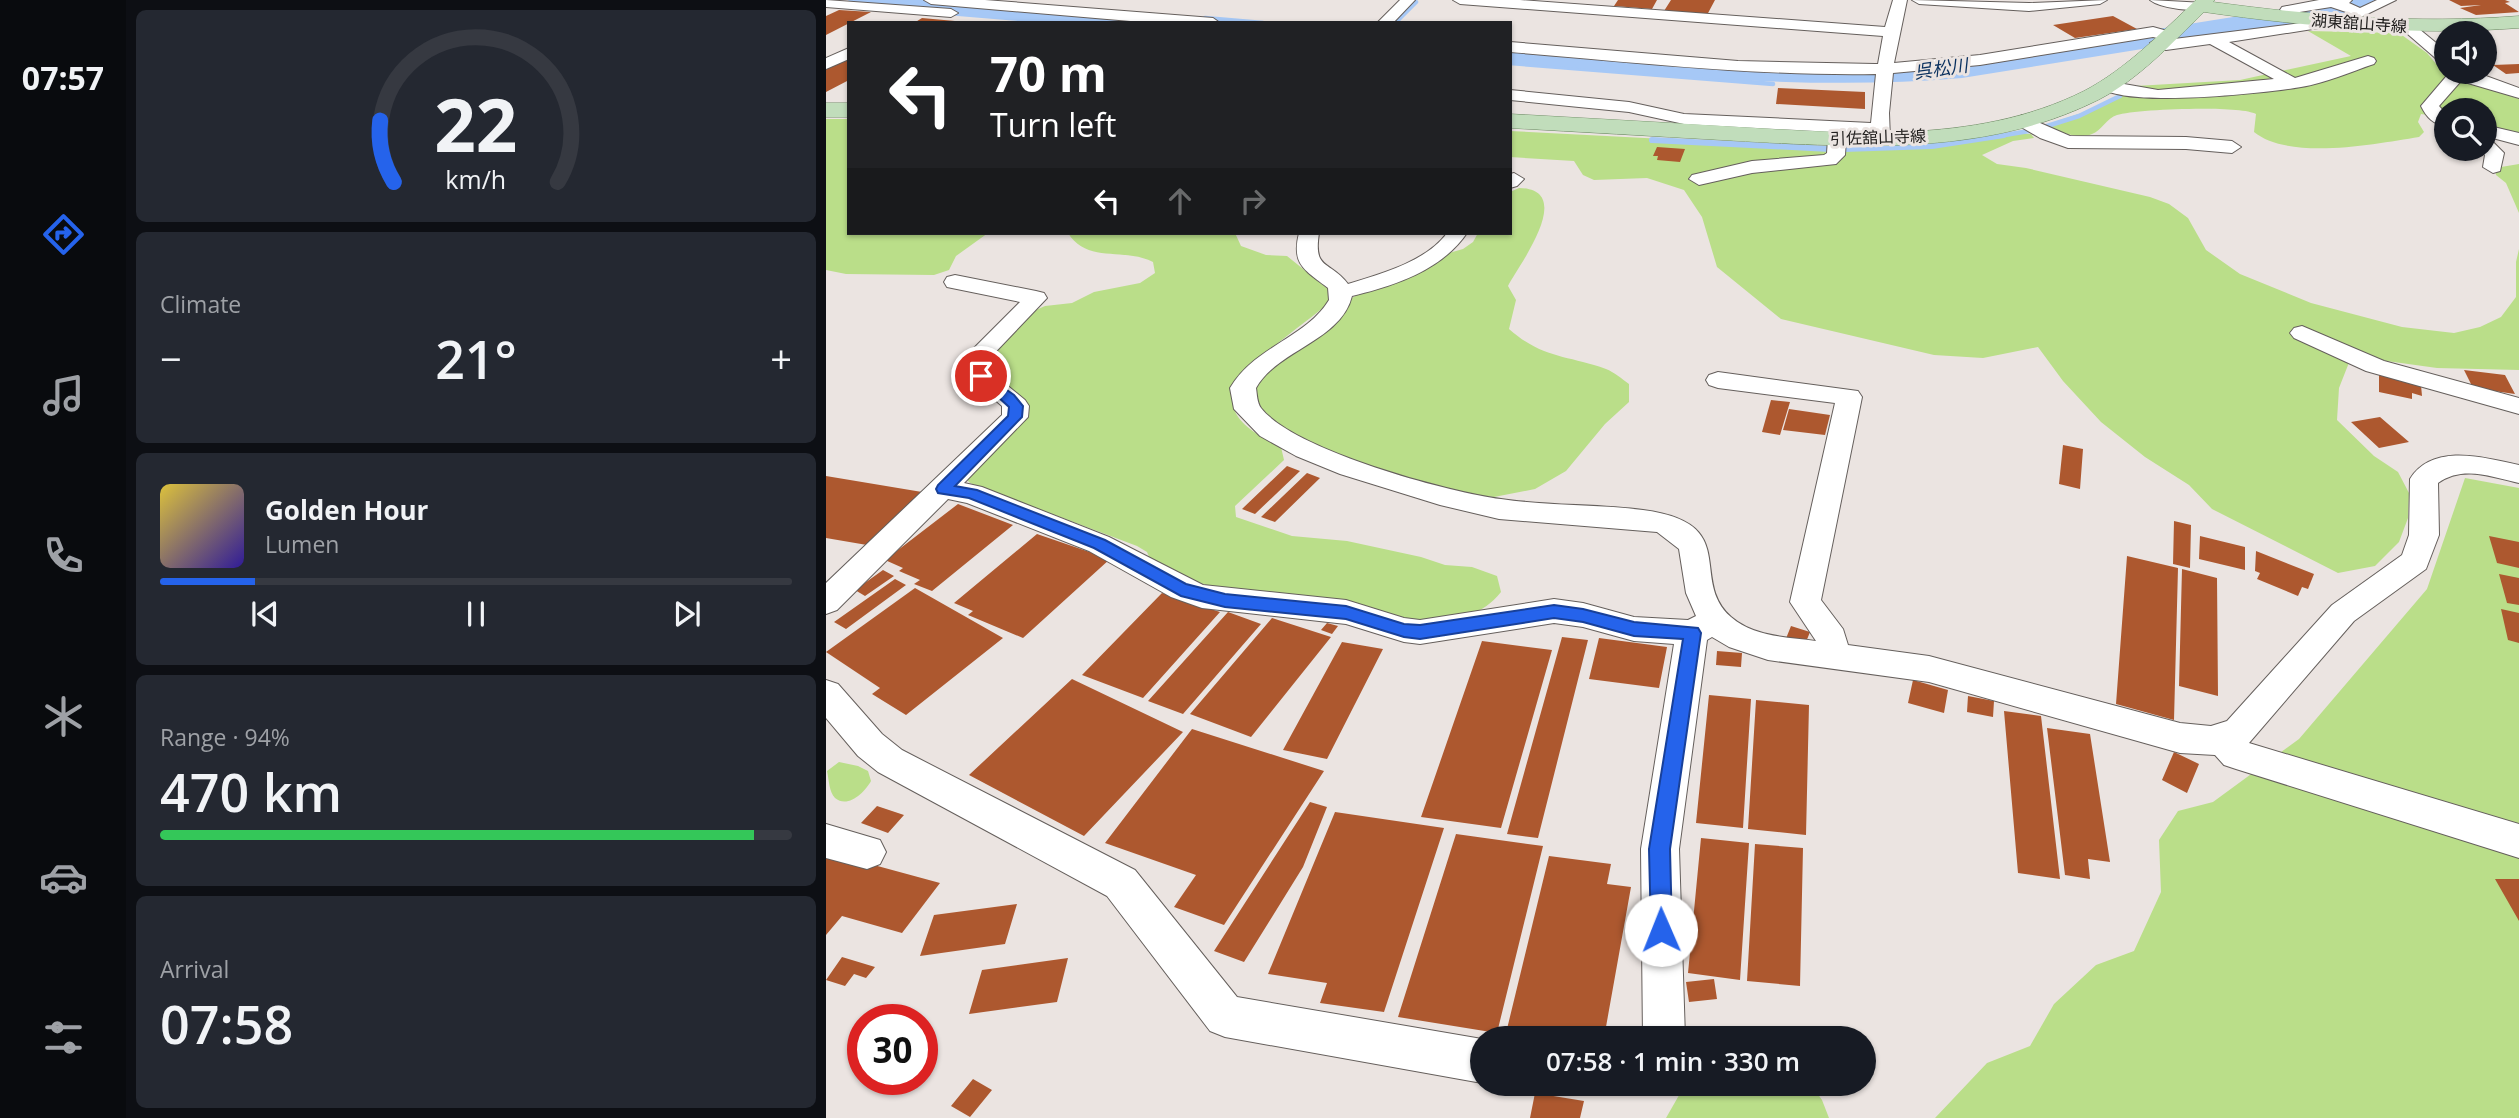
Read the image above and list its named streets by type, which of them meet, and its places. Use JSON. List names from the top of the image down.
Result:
{
  "streets": {
    "main road": ["湖東舘山寺線", "引佐舘山寺線"]
  },
  "crossings": [
    ["湖東舘山寺線", "引佐舘山寺線"]
  ],
  "water": ["呉松川"],
  "page": {
    "tabs": "07:57",
    "turn": ["70 m", "Turn left"],
    "tile": [
      "Climate",
      ["Range · 94%", "470 km"],
      ["Arrival", "07:58"]
    ],
    "heat": ["−", "21°", "+"],
    "song": ["Golden Hour", "Lumen"],
    "limit": "30",
    "trip": "07:58 · 1 min · 330 m",
    "gauge": ["22", "km/h"]
  }
}
